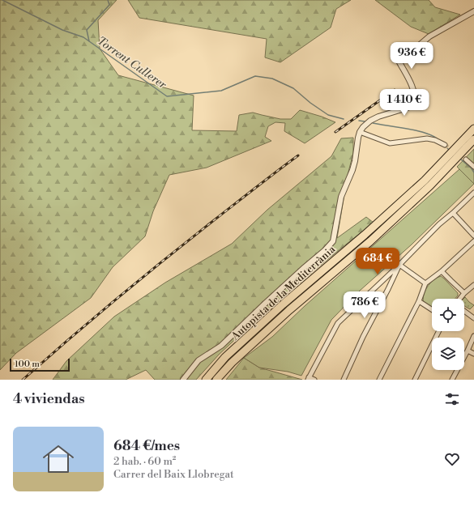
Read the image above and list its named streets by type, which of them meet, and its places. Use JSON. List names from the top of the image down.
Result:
{
  "streets": {
    "highway": ["Autopista de la Mediterrània"]
  },
  "water": ["Torrent Cullerer"],
  "scale_bar": "100 m",
  "page": {
    "price": [
      "936 €",
      "1 410 €",
      "684 €",
      "786 €"
    ],
    "scale": "100 m",
    "heading": "4 viviendas",
    "list": [
      {
        "name": "684 €/mes",
        "note": "2 hab. · 60 m² · Carrer del Baix Llobregat"
      }
    ]
  }
}
